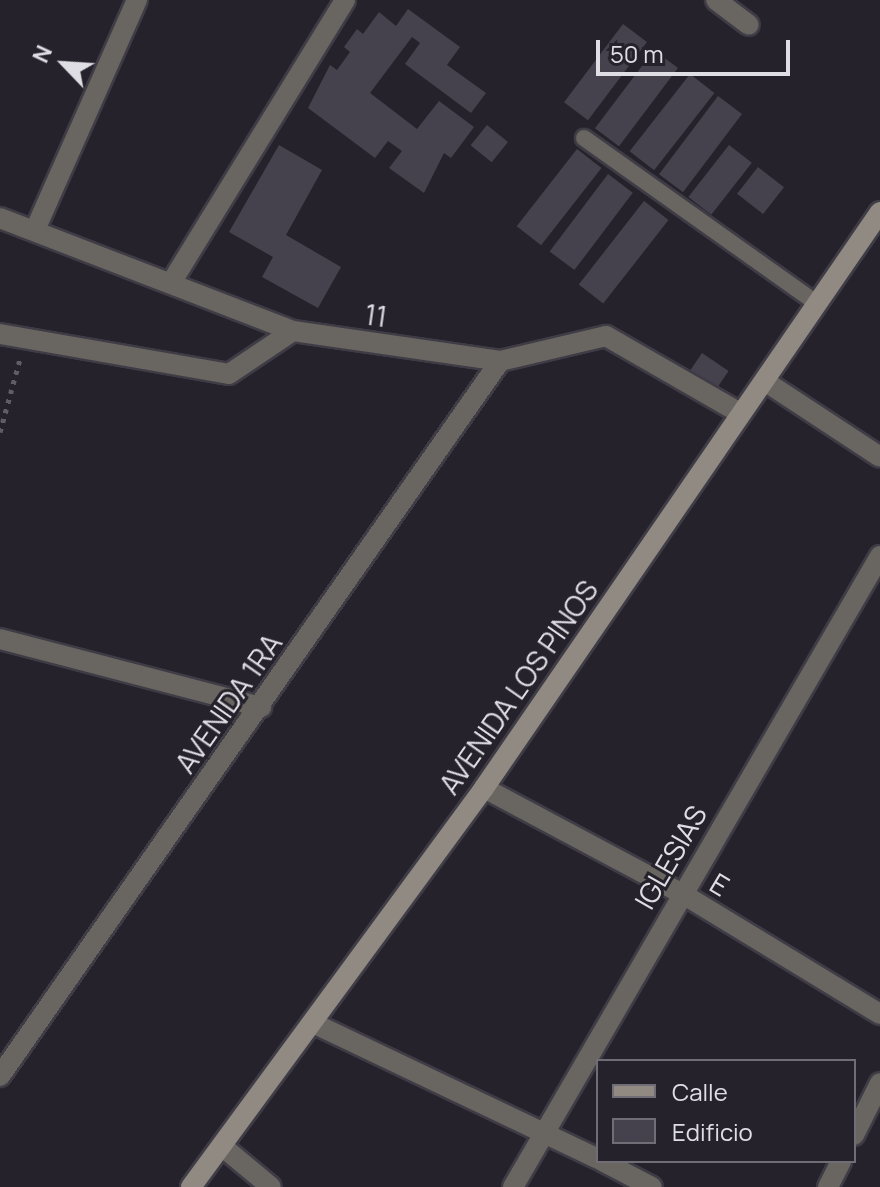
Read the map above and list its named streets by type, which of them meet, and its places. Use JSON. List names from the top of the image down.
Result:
{
  "streets": {
    "street": [
      "11",
      "AVENIDA LOS PINOS",
      "AVENIDA 1RA",
      "IGLESIAS",
      "E"
    ]
  },
  "crossings": [
    ["11", "AVENIDA LOS PINOS"],
    ["11", "AVENIDA 1RA"],
    ["AVENIDA LOS PINOS", "E"],
    ["IGLESIAS", "E"]
  ],
  "legend": ["Calle", "Edificio"],
  "scale_bar": "50 m",
  "north": "top left"
}
